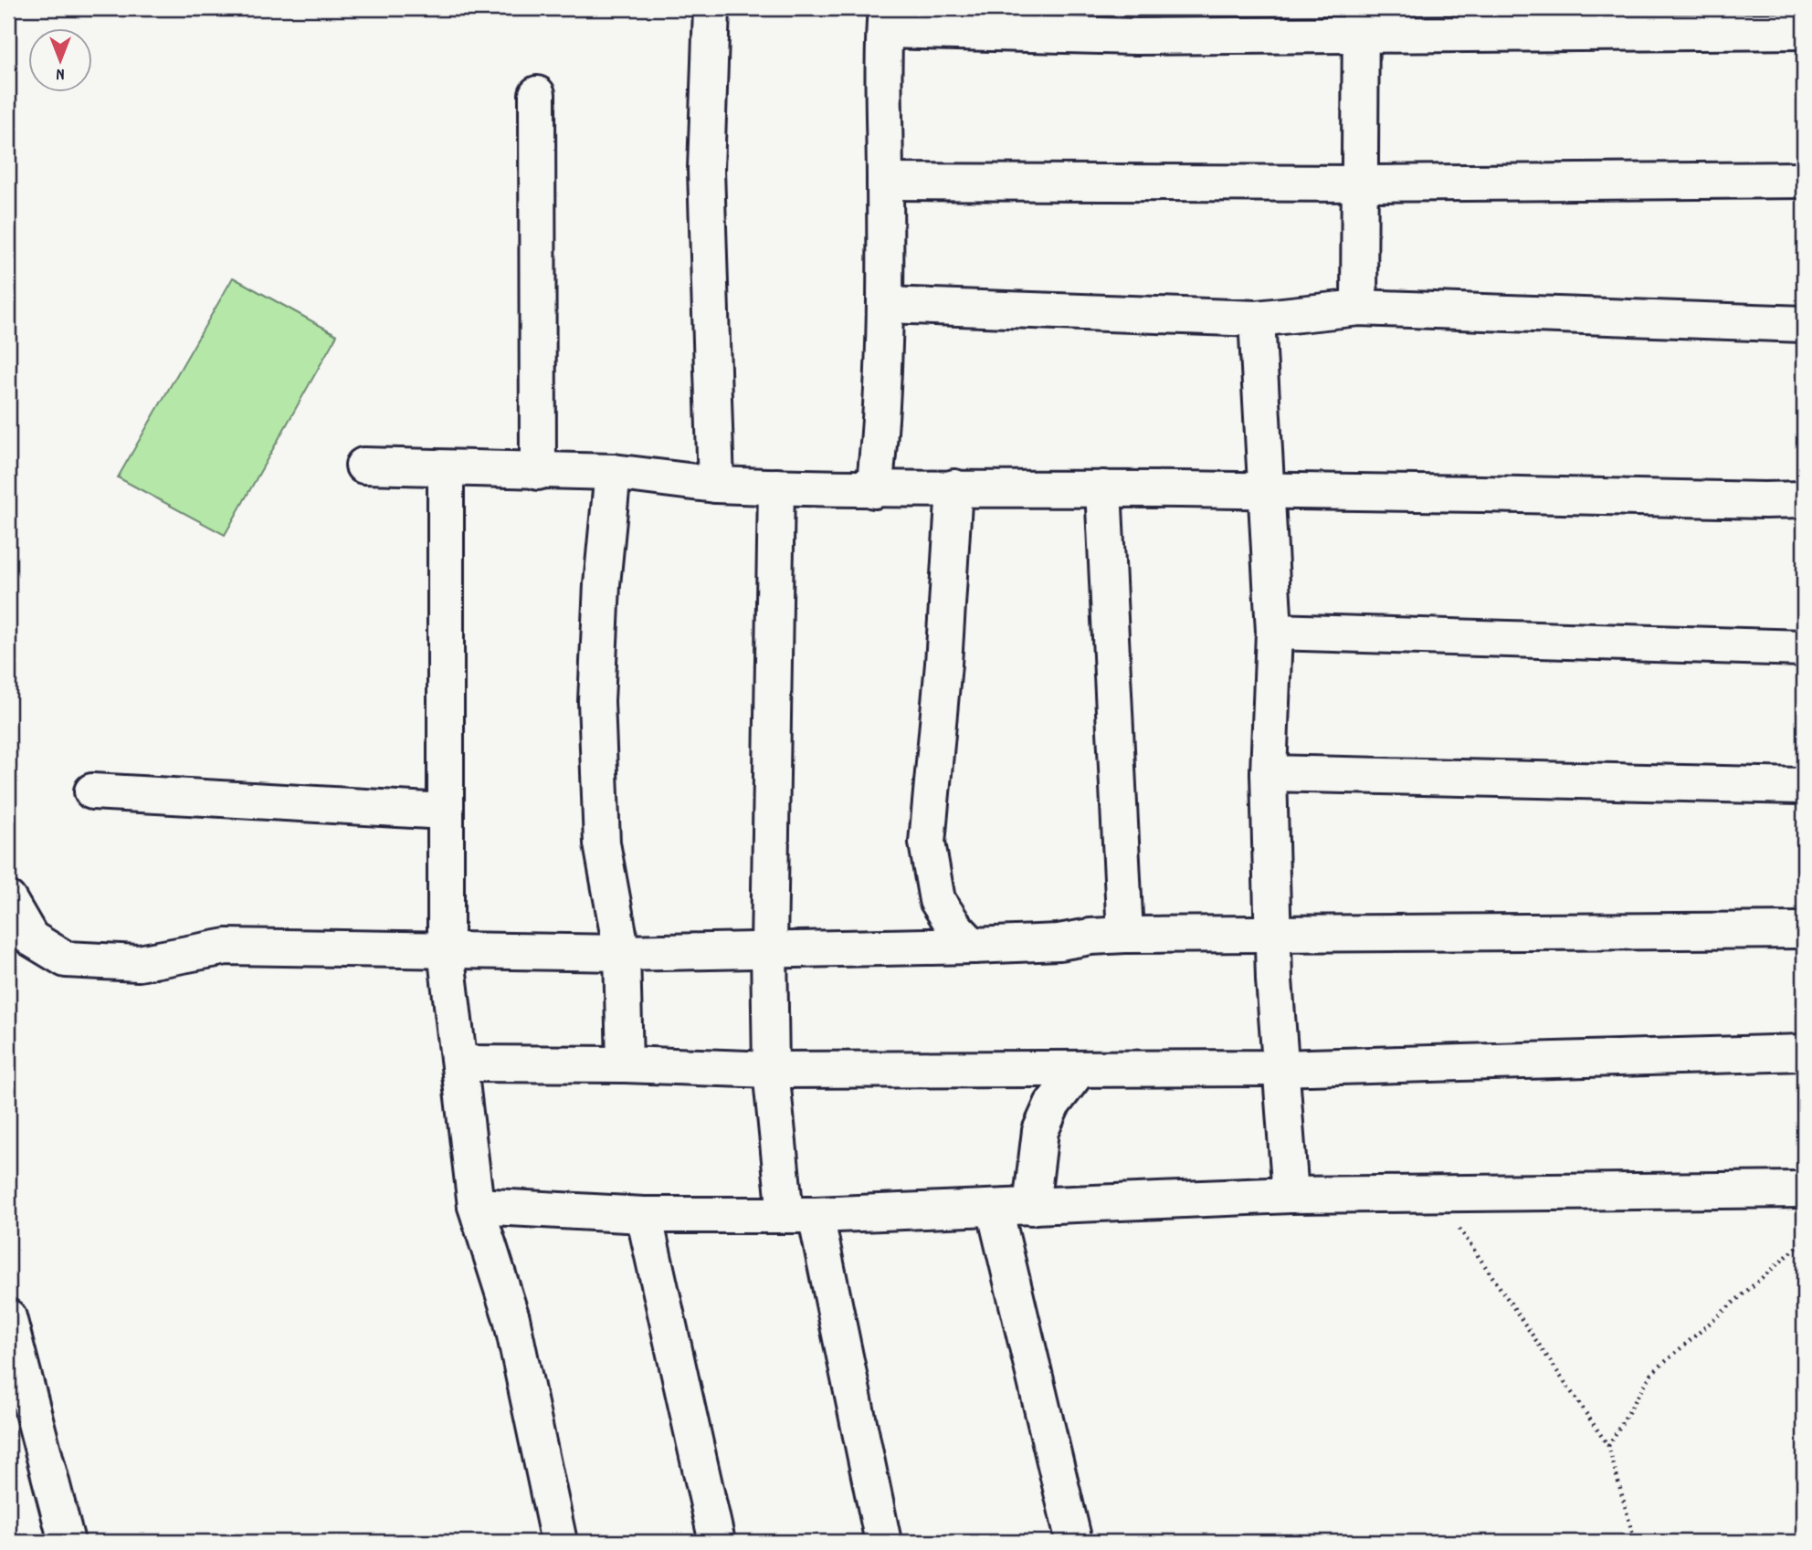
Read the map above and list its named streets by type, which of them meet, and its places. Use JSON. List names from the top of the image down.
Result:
{
  "north": "bottom"
}
